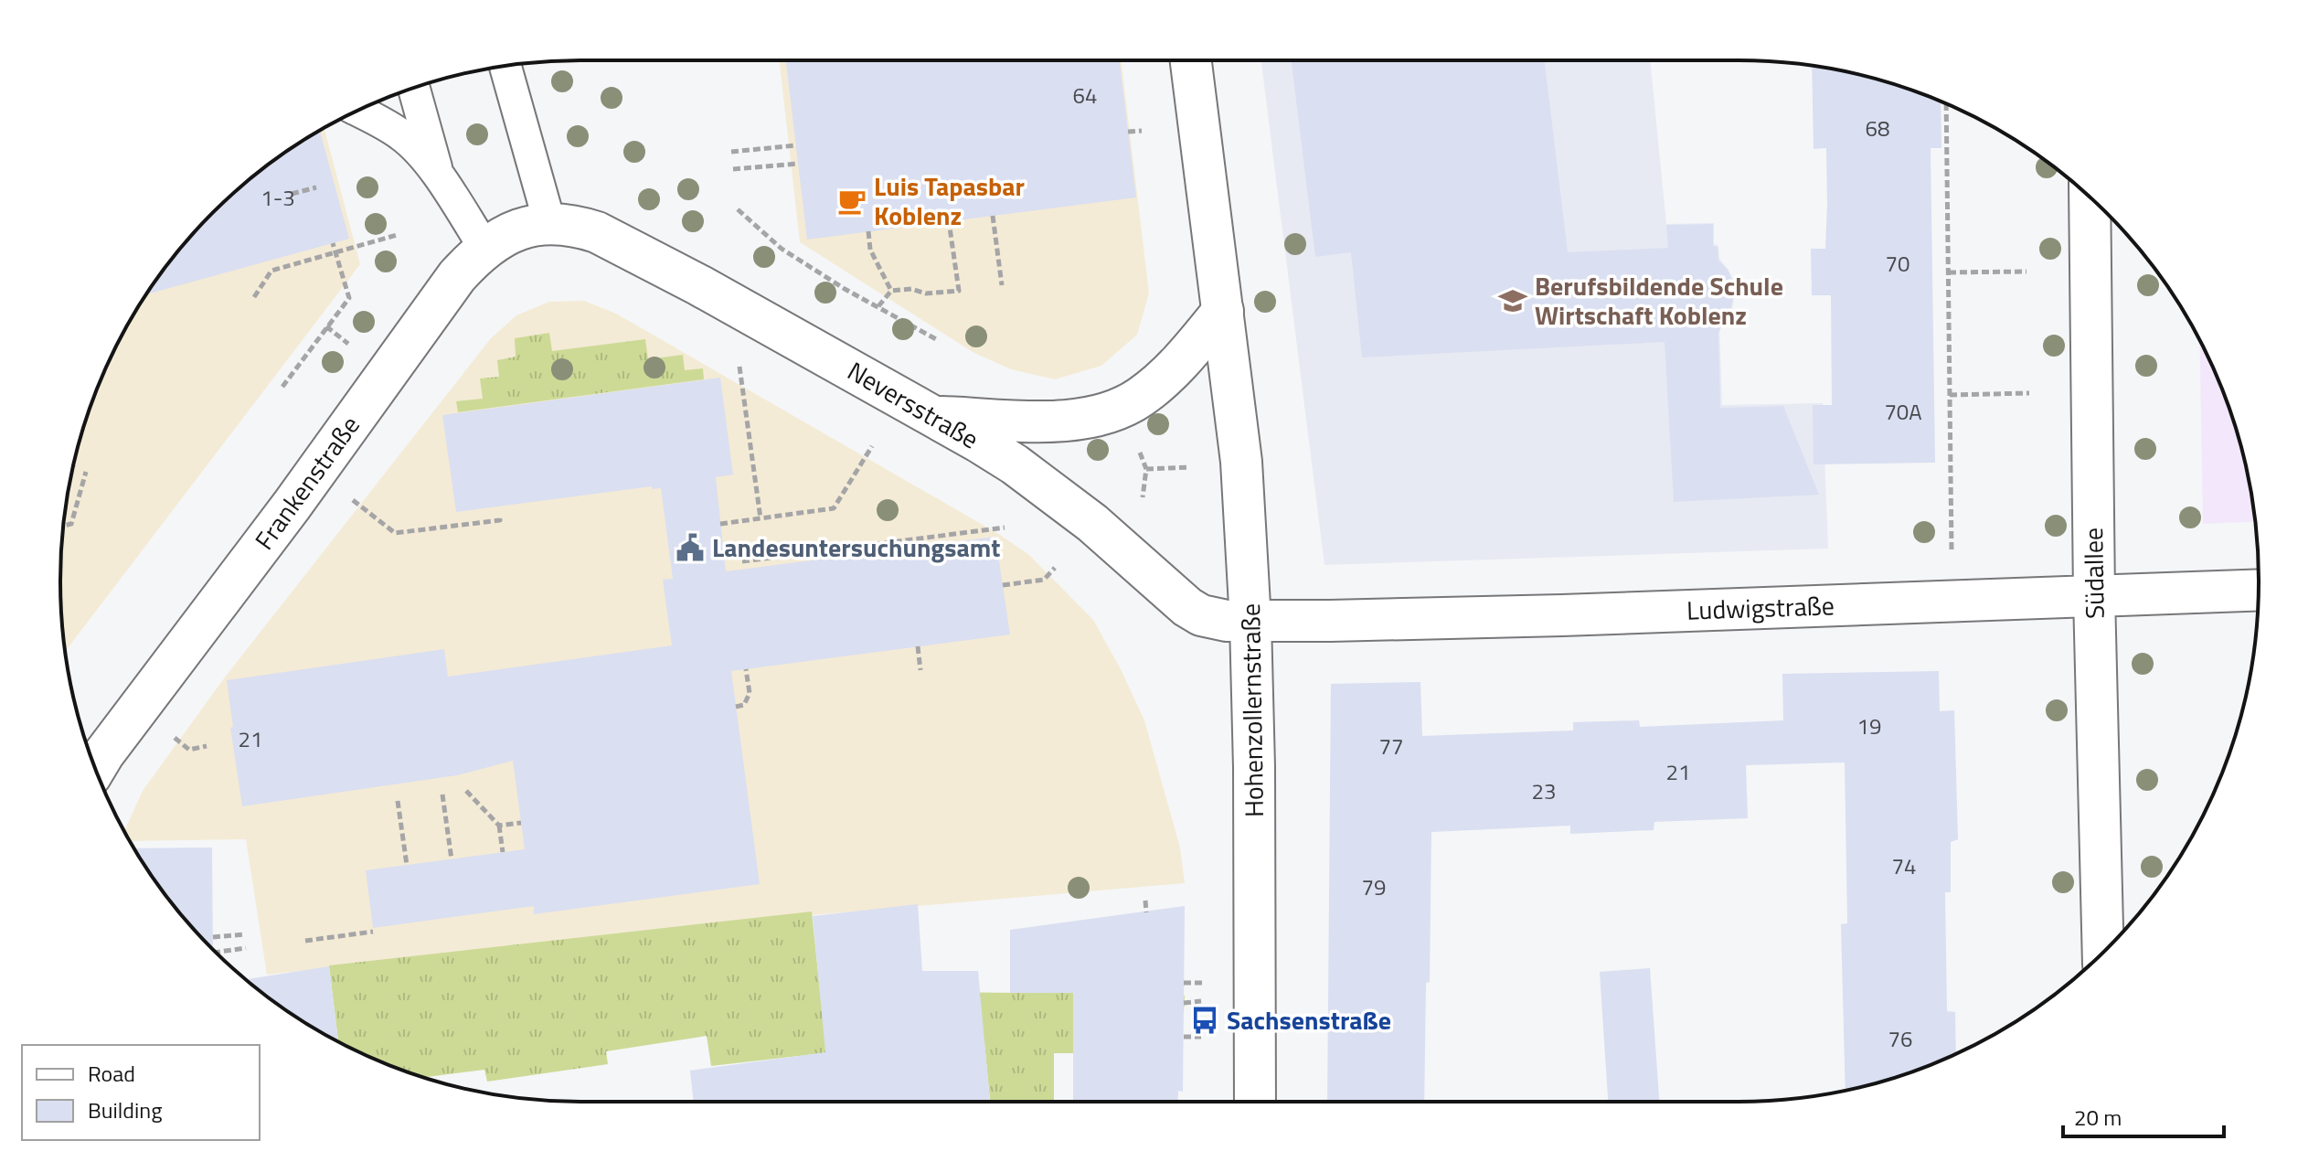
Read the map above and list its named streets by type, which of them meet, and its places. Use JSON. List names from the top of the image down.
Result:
{
  "streets": {
    "street": [
      "Neversstraße",
      "Frankenstraße",
      "Südallee",
      "Ludwigstraße",
      "Hohenzollernstraße"
    ]
  },
  "crossings": [
    ["Neversstraße", "Frankenstraße"],
    ["Neversstraße", "Ludwigstraße"],
    ["Neversstraße", "Hohenzollernstraße"],
    ["Südallee", "Ludwigstraße"],
    ["Ludwigstraße", "Hohenzollernstraße"]
  ],
  "places": {
    "cafe": ["Luis Tapasbar Koblenz"],
    "school or university": ["Berufsbildende Schule Wirtschaft Koblenz"],
    "public building": ["Landesuntersuchungsamt"],
    "bus stop": ["Sachsenstraße"]
  },
  "house_numbers": [
    "64",
    "68",
    "1-3",
    "70",
    "70A",
    "19",
    "21",
    "77",
    "21",
    "23",
    "74",
    "79",
    "76"
  ],
  "legend": ["Road", "Building"],
  "scale_bar": "20 m"
}
